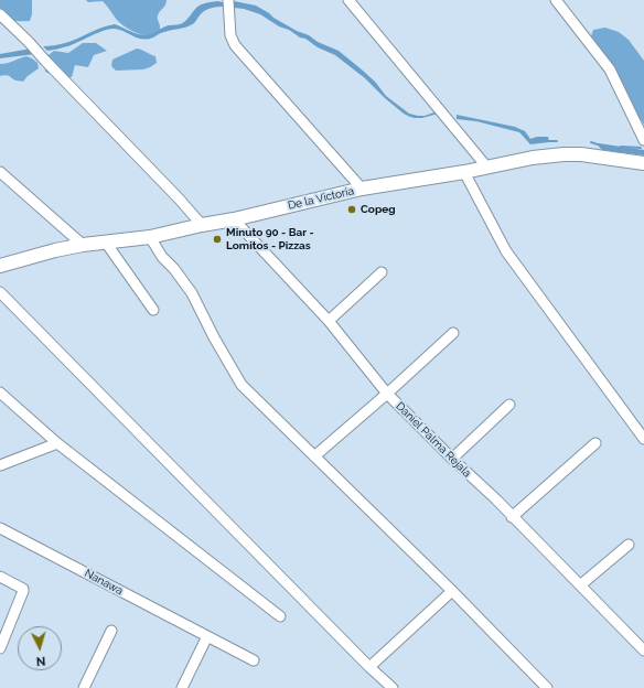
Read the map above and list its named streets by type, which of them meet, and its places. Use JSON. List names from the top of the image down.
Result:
{
  "streets": {
    "main road": ["De la Victoria"],
    "street": ["Daniel Palma Rejala", "Nanawa"]
  },
  "crossings": [
    ["De la Victoria", "Daniel Palma Rejala"]
  ],
  "places": ["Copeg", "Minuto 90 - Bar - Lomitos - Pizzas"],
  "north": "bottom"
}
